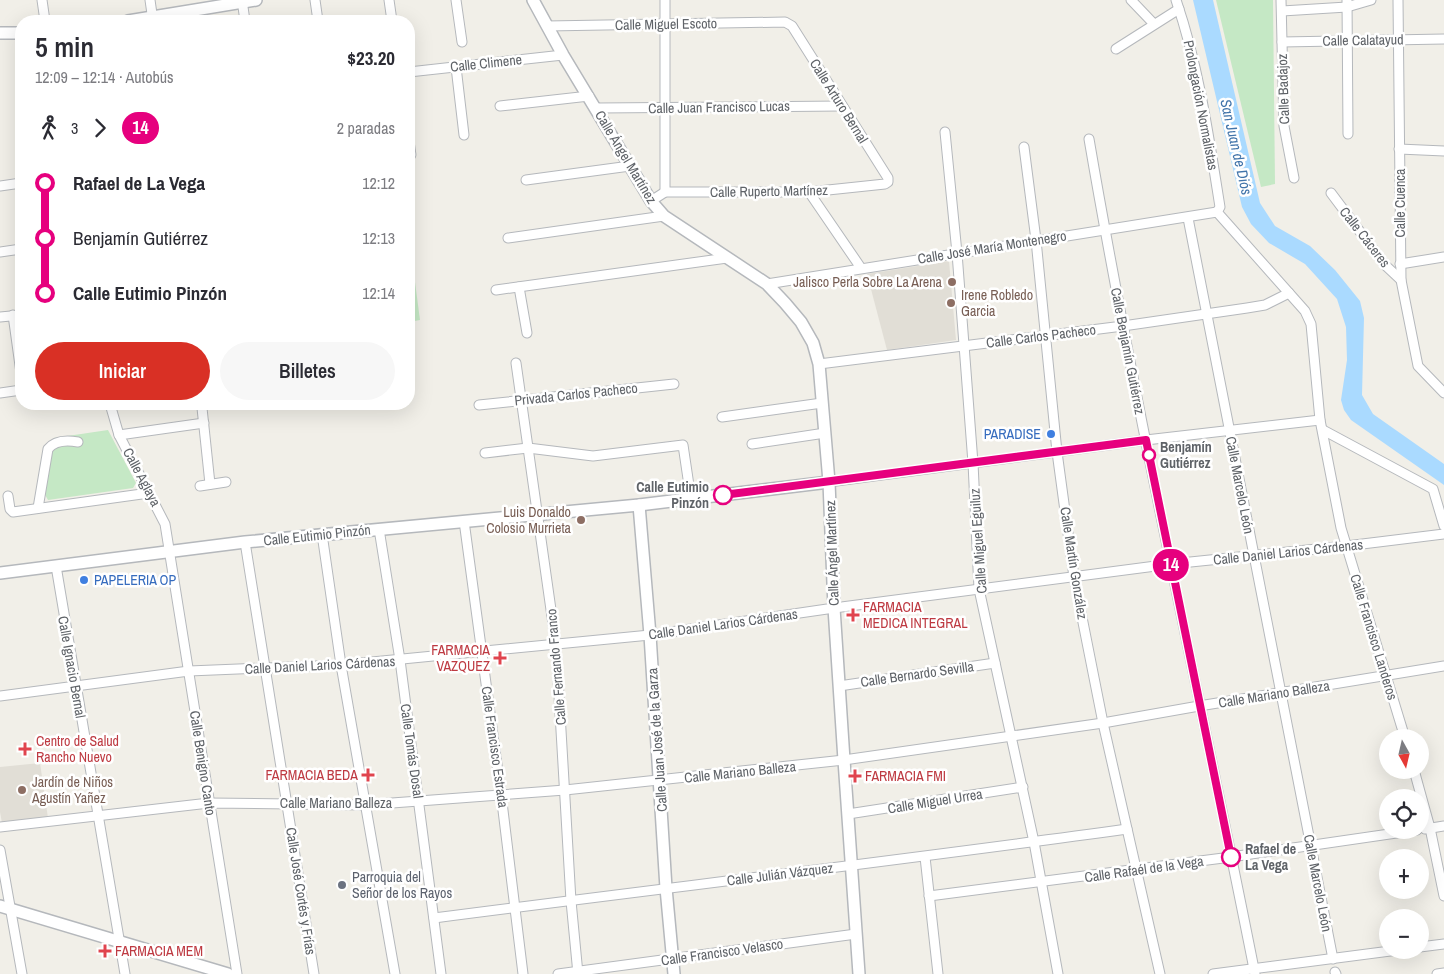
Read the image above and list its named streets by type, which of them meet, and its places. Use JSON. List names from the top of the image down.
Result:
{
  "streets": {
    "street": [
      "Calle Miguel Escoto",
      "Calle Calatayud",
      "Calle Climene",
      "Calle Badajoz",
      "Calle Arturo Bernal",
      "Prolongación Normalistas",
      "Calle Juan Francisco Lucas",
      "Calle Ángel Martínez",
      "Calle Ruperto Martínez",
      "Calle Cuenca",
      "Calle Cáceres",
      "Calle José María Montenegro",
      "Calle Carlos Pacheco",
      "Calle Benjamín Gutiérrez",
      "Privada Carlos Pacheco",
      "Calle Aglaya",
      "Calle Marcelo León",
      "Calle Eutimio Pinzón",
      "Calle Miguel Eguiluz",
      "Calle Daniel Larios Cárdenas",
      "Calle Martín González",
      "Calle Francisco Landeros",
      "Calle Ignacio Bernal",
      "Calle Fernando Franco",
      "Calle Bernardo Sevilla",
      "Calle Mariano Balleza",
      "Calle Juan José de la Garza",
      "Calle Francisco Estrada",
      "Calle Tomás Dosal",
      "Calle Benigno Canto",
      "Calle Miguel Urrea",
      "Calle Rafaél de la Vega",
      "Calle Julián Vázquez",
      "Calle José Cortés y Frías",
      "Calle Francisco Velasco"
    ]
  },
  "crossings": [
    ["Calle Miguel Escoto", "Calle Arturo Bernal"],
    ["Calle Miguel Escoto", "Calle Ángel Martínez"],
    ["Calle Calatayud", "Calle Badajoz"],
    ["Calle Calatayud", "Calle Cuenca"],
    ["Calle Climene", "Calle Ángel Martínez"],
    ["Calle Arturo Bernal", "Calle Juan Francisco Lucas"],
    ["Calle Arturo Bernal", "Calle Ruperto Martínez"],
    ["Prolongación Normalistas", "Calle José María Montenegro"],
    ["Calle Juan Francisco Lucas", "Calle Ángel Martínez"],
    ["Calle Ángel Martínez", "Calle José María Montenegro"],
    ["Calle Ángel Martínez", "Calle Carlos Pacheco"],
    ["Calle Ángel Martínez", "Calle Eutimio Pinzón"],
    ["Calle Ángel Martínez", "Calle Daniel Larios Cárdenas"],
    ["Calle Ángel Martínez", "Calle Bernardo Sevilla"],
    ["Calle Ángel Martínez", "Calle Mariano Balleza"],
    ["Calle Ángel Martínez", "Calle Miguel Urrea"],
    ["Calle Ángel Martínez", "Calle Julián Vázquez"],
    ["Calle Ángel Martínez", "Calle Francisco Velasco"],
    ["Calle Cuenca", "Calle Cáceres"],
    ["Calle José María Montenegro", "Calle Benjamín Gutiérrez"],
    ["Calle José María Montenegro", "Calle Marcelo León"],
    ["Calle José María Montenegro", "Calle Miguel Eguiluz"],
    ["Calle José María Montenegro", "Calle Martín González"],
    ["Calle Carlos Pacheco", "Calle Benjamín Gutiérrez"],
    ["Calle Carlos Pacheco", "Calle Marcelo León"],
    ["Calle Carlos Pacheco", "Calle Miguel Eguiluz"],
    ["Calle Carlos Pacheco", "Calle Martín González"],
    ["Calle Benjamín Gutiérrez", "Calle Eutimio Pinzón"],
    ["Calle Benjamín Gutiérrez", "Calle Daniel Larios Cárdenas"],
    ["Calle Benjamín Gutiérrez", "Calle Mariano Balleza"],
    ["Calle Benjamín Gutiérrez", "Calle Rafaél de la Vega"],
    ["Privada Carlos Pacheco", "Calle Fernando Franco"],
    ["Calle Aglaya", "Calle Eutimio Pinzón"],
    ["Calle Aglaya", "Calle Benigno Canto"],
    ["Calle Marcelo León", "Calle Eutimio Pinzón"],
    ["Calle Marcelo León", "Calle Daniel Larios Cárdenas"],
    ["Calle Marcelo León", "Calle Mariano Balleza"],
    ["Calle Marcelo León", "Calle Rafaél de la Vega"],
    ["Calle Eutimio Pinzón", "Calle Miguel Eguiluz"],
    ["Calle Eutimio Pinzón", "Calle Martín González"],
    ["Calle Eutimio Pinzón", "Calle Francisco Landeros"],
    ["Calle Eutimio Pinzón", "Calle Ignacio Bernal"],
    ["Calle Eutimio Pinzón", "Calle Fernando Franco"],
    ["Calle Eutimio Pinzón", "Calle Juan José de la Garza"],
    ["Calle Eutimio Pinzón", "Calle Francisco Estrada"],
    ["Calle Eutimio Pinzón", "Calle Tomás Dosal"],
    ["Calle Eutimio Pinzón", "Calle Benigno Canto"],
    ["Calle Eutimio Pinzón", "Calle José Cortés y Frías"],
    ["Calle Miguel Eguiluz", "Calle Daniel Larios Cárdenas"],
    ["Calle Miguel Eguiluz", "Calle Bernardo Sevilla"],
    ["Calle Miguel Eguiluz", "Calle Mariano Balleza"],
    ["Calle Miguel Eguiluz", "Calle Miguel Urrea"],
    ["Calle Miguel Eguiluz", "Calle Rafaél de la Vega"],
    ["Calle Miguel Eguiluz", "Calle Julián Vázquez"],
    ["Calle Daniel Larios Cárdenas", "Calle Martín González"],
    ["Calle Daniel Larios Cárdenas", "Calle Francisco Landeros"],
    ["Calle Daniel Larios Cárdenas", "Calle Ignacio Bernal"],
    ["Calle Daniel Larios Cárdenas", "Calle Fernando Franco"],
    ["Calle Daniel Larios Cárdenas", "Calle Juan José de la Garza"],
    ["Calle Daniel Larios Cárdenas", "Calle Francisco Estrada"],
    ["Calle Daniel Larios Cárdenas", "Calle Tomás Dosal"],
    ["Calle Daniel Larios Cárdenas", "Calle Benigno Canto"],
    ["Calle Daniel Larios Cárdenas", "Calle José Cortés y Frías"],
    ["Calle Martín González", "Calle Mariano Balleza"],
    ["Calle Martín González", "Calle Rafaél de la Vega"],
    ["Calle Martín González", "Calle Julián Vázquez"],
    ["Calle Francisco Landeros", "Calle Mariano Balleza"],
    ["Calle Ignacio Bernal", "Calle Mariano Balleza"],
    ["Calle Fernando Franco", "Calle Mariano Balleza"],
    ["Calle Fernando Franco", "Calle Julián Vázquez"],
    ["Calle Fernando Franco", "Calle Francisco Velasco"],
    ["Calle Mariano Balleza", "Calle Juan José de la Garza"],
    ["Calle Mariano Balleza", "Calle Francisco Estrada"],
    ["Calle Mariano Balleza", "Calle Tomás Dosal"],
    ["Calle Mariano Balleza", "Calle Benigno Canto"],
    ["Calle Mariano Balleza", "Calle José Cortés y Frías"],
    ["Calle Juan José de la Garza", "Calle Julián Vázquez"],
    ["Calle Juan José de la Garza", "Calle Francisco Velasco"],
    ["Calle Francisco Estrada", "Calle Julián Vázquez"],
    ["Calle Tomás Dosal", "Calle Julián Vázquez"]
  ],
  "water": ["San Juan de Diós"],
  "places": {
    "other": [
      "Jalisco Perla Sobre La Arena",
      "Irene Robledo Garcia",
      "PARADISE",
      "Benjamín Gutiérrez",
      "Calle Eutimio Pinzón",
      "Luis Donaldo Colosio Murrieta",
      "PAPELERIA OP",
      "Jardín de Niños Agustín Yañez",
      "Rafael de La Vega",
      "Parroquia del Señor de los Rayos"
    ],
    "health": [
      "FARMACIA MEDICA INTEGRAL",
      "FARMACIA VAZQUEZ",
      "Centro de Salud Rancho Nuevo",
      "FARMACIA BEDA",
      "FARMACIA FMI",
      "FARMACIA MEM"
    ]
  },
  "lines": ["bus line 14"],
  "north": "bottom",
  "page": {
    "on_map": "14",
    "heading": ["5 min", "12:09 – 12:14 · Autobús", "$23.20"],
    "legs": ["3", "14", "2 paradas"],
    "list": [
      {
        "name": "Rafael de La Vega",
        "value": "12:12"
      },
      {
        "name": "Benjamín Gutiérrez",
        "value": "12:13"
      },
      {
        "name": "Calle Eutimio Pinzón",
        "value": "12:14"
      }
    ],
    "buttons": ["Iniciar", "Billetes"],
    "map_buttons": ["+", "−"]
  }
}
